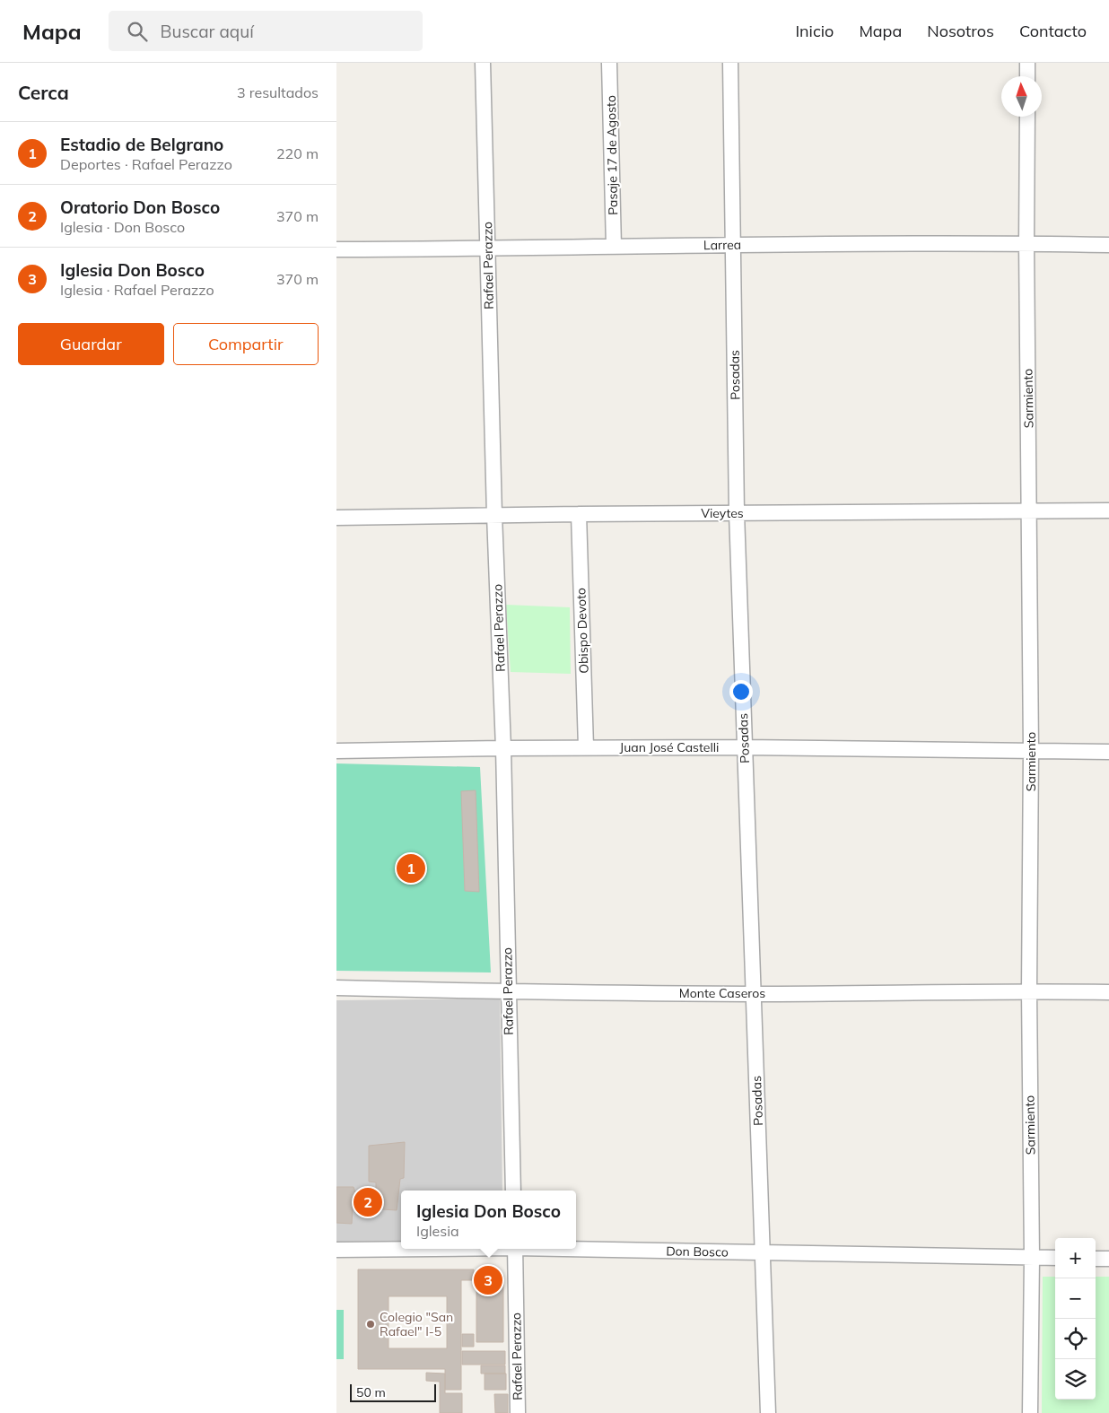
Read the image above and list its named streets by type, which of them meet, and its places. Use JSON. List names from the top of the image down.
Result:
{
  "streets": {
    "street": [
      "Pasaje 17 de Agosto",
      "Larrea",
      "Rafael Perazzo",
      "Posadas",
      "Sarmiento",
      "Vieytes",
      "Obispo Devoto",
      "Juan José Castelli",
      "Monte Caseros",
      "Don Bosco"
    ]
  },
  "crossings": [
    ["Pasaje 17 de Agosto", "Larrea"],
    ["Larrea", "Rafael Perazzo"],
    ["Larrea", "Posadas"],
    ["Larrea", "Sarmiento"],
    ["Rafael Perazzo", "Vieytes"],
    ["Rafael Perazzo", "Juan José Castelli"],
    ["Rafael Perazzo", "Monte Caseros"],
    ["Posadas", "Vieytes"],
    ["Posadas", "Juan José Castelli"],
    ["Posadas", "Monte Caseros"],
    ["Posadas", "Don Bosco"],
    ["Sarmiento", "Vieytes"],
    ["Sarmiento", "Juan José Castelli"],
    ["Sarmiento", "Monte Caseros"],
    ["Sarmiento", "Don Bosco"],
    ["Vieytes", "Obispo Devoto"],
    ["Obispo Devoto", "Juan José Castelli"]
  ],
  "places": ["Colegio \"San Rafael\" I-5"],
  "scale_bar": "50 m",
  "north": "top",
  "page": {
    "header": "Mapa",
    "search": "Buscar aquí",
    "nav": [
      "Inicio",
      "Mapa",
      "Nosotros",
      "Contacto"
    ],
    "heading": ["Cerca", "3 resultados"],
    "list": [
      {
        "mark": "1",
        "name": "Estadio de Belgrano",
        "note": "Deportes · Rafael Perazzo",
        "value": "220 m"
      },
      {
        "mark": "2",
        "name": "Oratorio Don Bosco",
        "note": "Iglesia · Don Bosco",
        "value": "370 m"
      },
      {
        "mark": "3",
        "name": "Iglesia Don Bosco",
        "note": "Iglesia · Rafael Perazzo",
        "value": "370 m"
      }
    ],
    "buttons": ["Guardar", "Compartir"],
    "pins": ["1", "2", "3"],
    "popup": ["Iglesia Don Bosco", "Iglesia"],
    "map_buttons": ["+", "−"],
    "scale": "50 m"
  }
}
